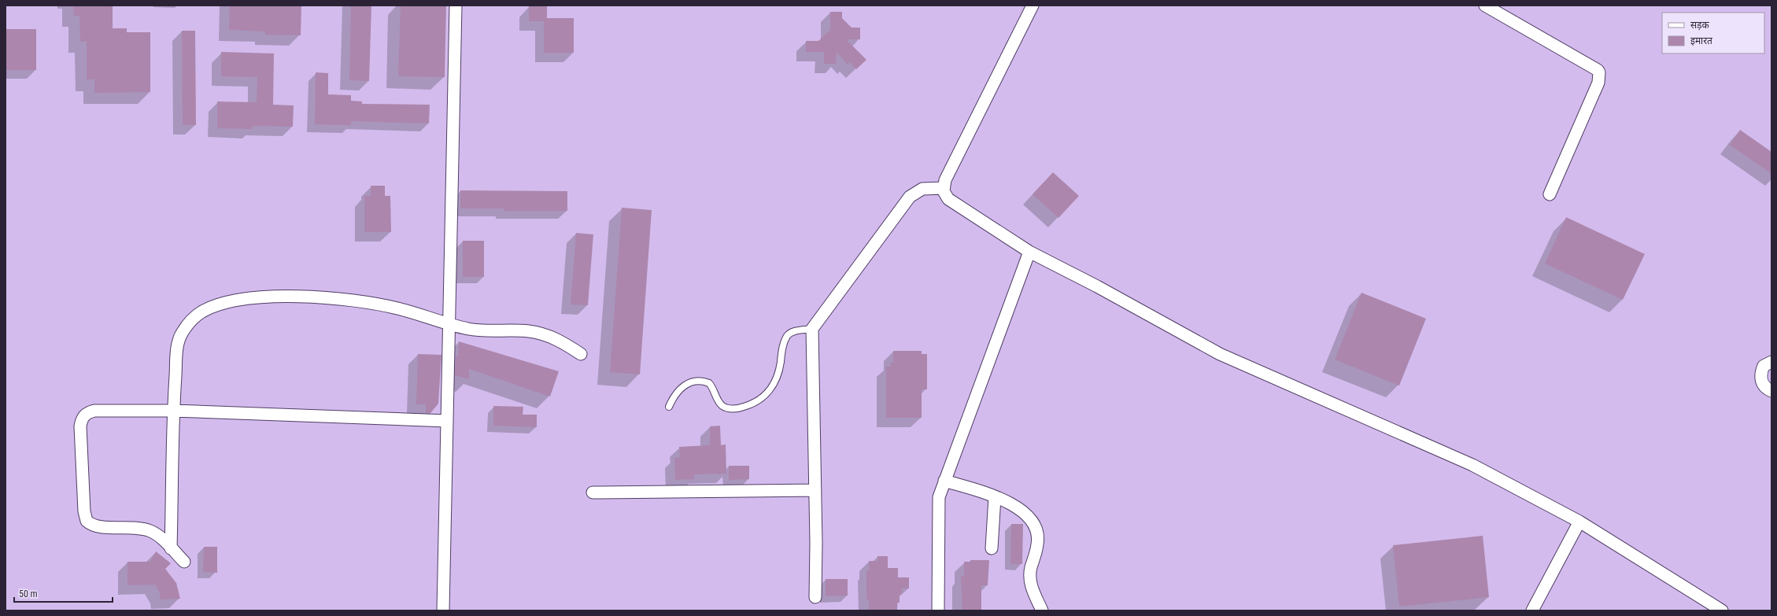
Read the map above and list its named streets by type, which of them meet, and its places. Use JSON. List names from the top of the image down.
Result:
{
  "legend": ["सड़क", "इमारत"],
  "scale_bar": "50 m"
}
